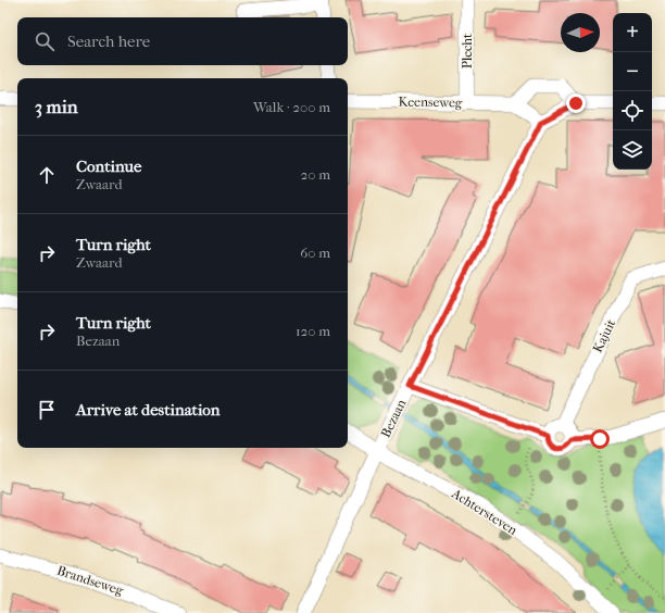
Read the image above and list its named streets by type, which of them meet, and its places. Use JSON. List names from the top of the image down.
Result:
{
  "streets": {
    "street": [
      "Plecht",
      "Keenseweg",
      "Kajuit",
      "Bezaan",
      "Achtersteven",
      "Brandseweg"
    ]
  },
  "crossings": [
    ["Plecht", "Keenseweg"],
    ["Bezaan", "Achtersteven"]
  ],
  "north": "right",
  "page": {
    "map_buttons": ["+", "−"],
    "search": "Search here",
    "heading": ["3 min", "Walk · 200 m"],
    "list": [
      ["Continue", "Zwaard", "20 m"],
      ["Turn right", "Zwaard", "60 m"],
      ["Turn right", "Bezaan", "120 m"],
      "Arrive at destination"
    ]
  }
}
